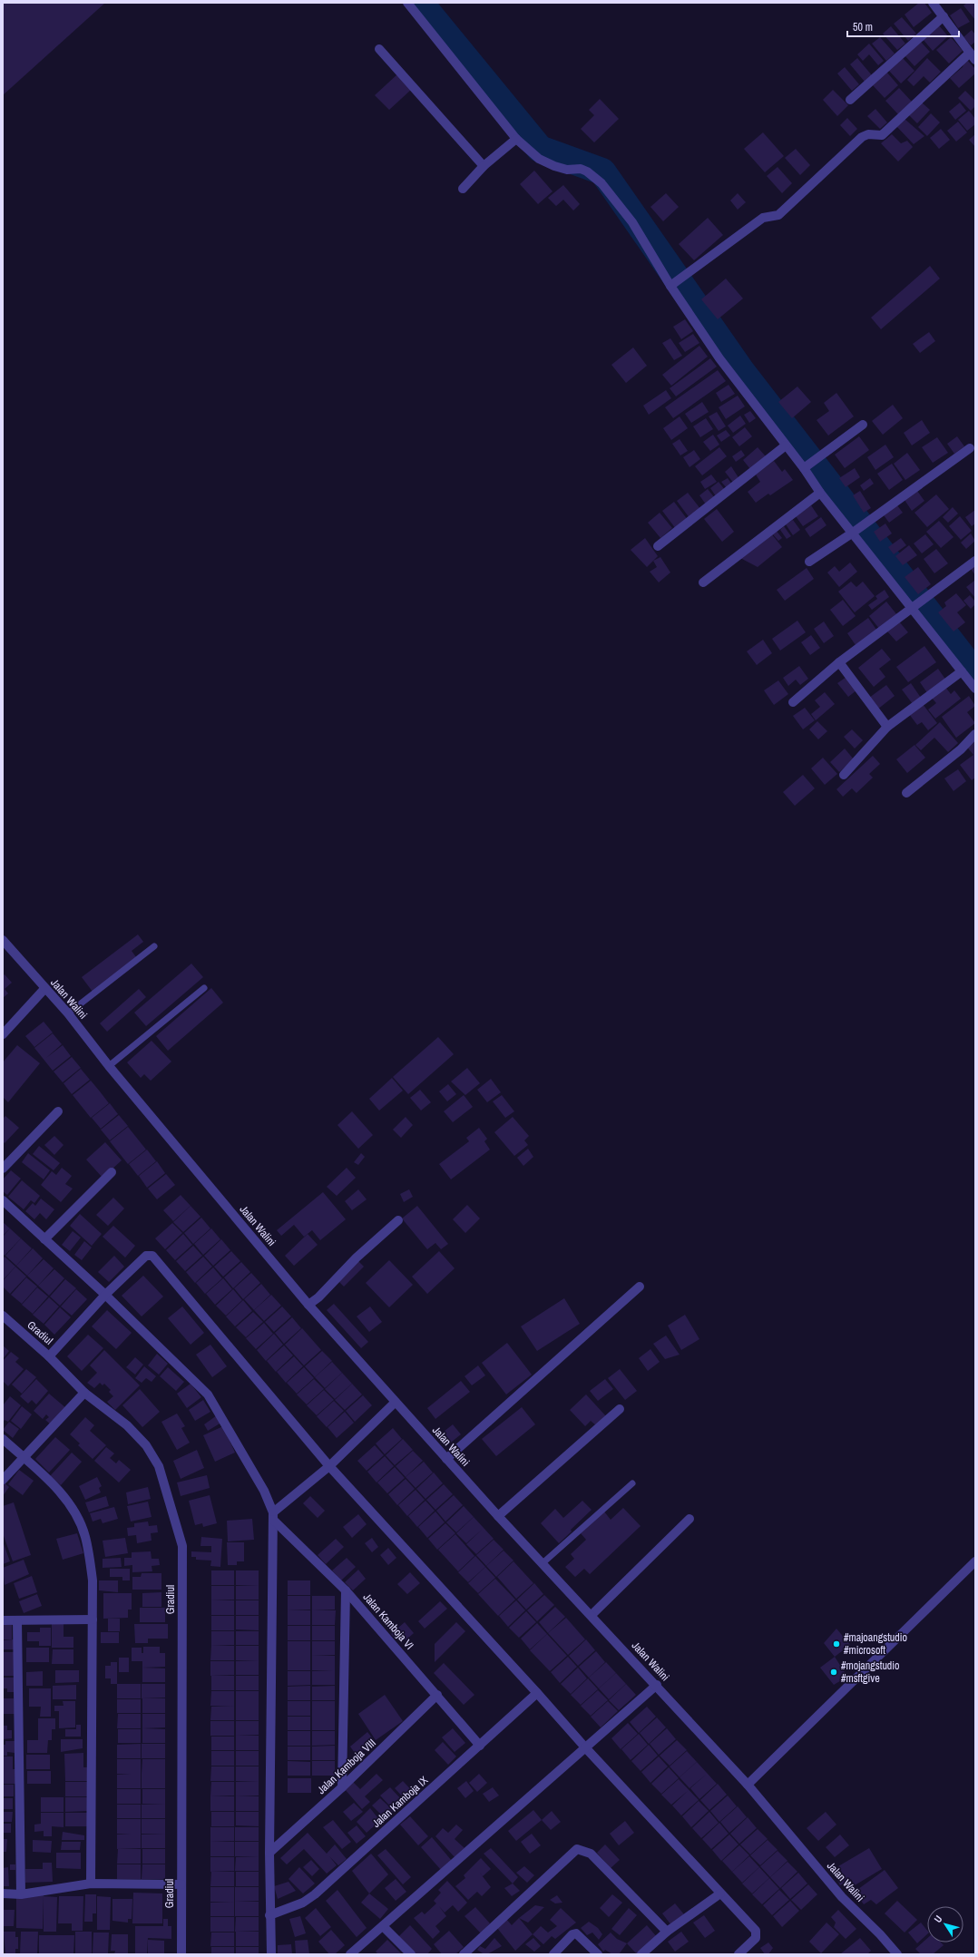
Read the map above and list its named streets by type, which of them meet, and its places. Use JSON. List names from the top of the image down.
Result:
{
  "streets": {
    "street": [
      "Jalan Walini",
      "Gradiul",
      "Jalan Kamboja VI",
      "Jalan Kamboja VIII",
      "Jalan Kamboja IX"
    ]
  },
  "crossings": [
    ["Jalan Kamboja VI", "Jalan Kamboja VIII"],
    ["Jalan Kamboja VI", "Jalan Kamboja IX"]
  ],
  "places": ["#majoangstudio #microsoft", "#mojangstudio #msftgive"],
  "scale_bar": "50 m",
  "north": "top left"
}
